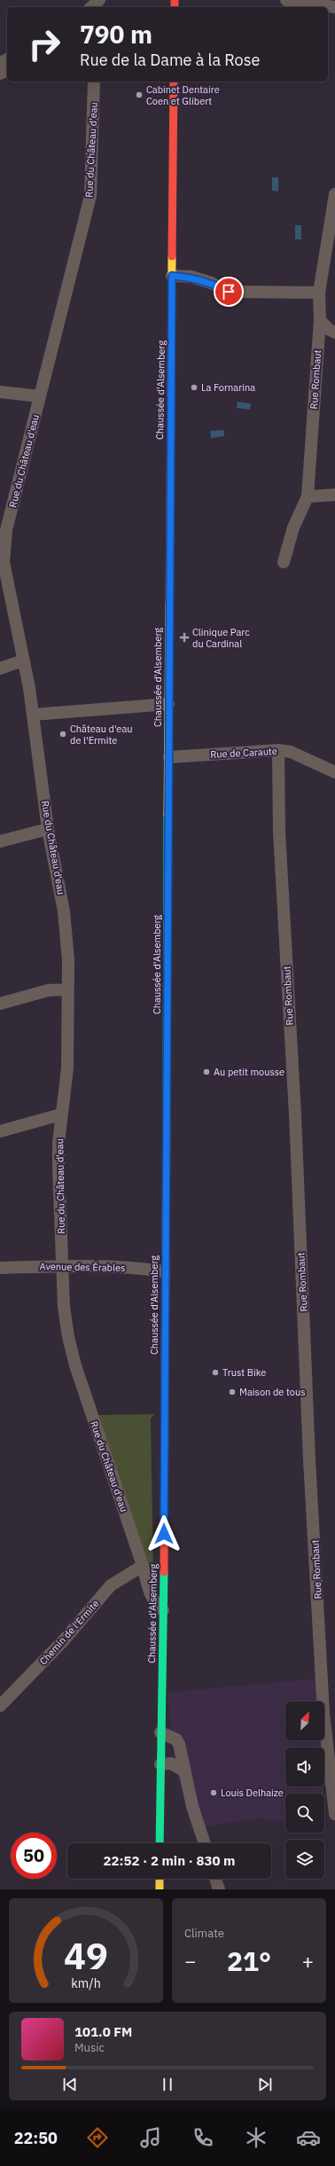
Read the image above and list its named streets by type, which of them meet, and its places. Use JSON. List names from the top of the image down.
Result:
{
  "streets": {
    "main road": ["Chaussée d'Alsemberg"],
    "street": [
      "Rue du Château d'eau",
      "Rue Rombaut",
      "Rue de Caraute",
      "Avenue des Érables",
      "Chemin de l'Ermite"
    ]
  },
  "crossings": [
    ["Rue du Château d'eau", "Chaussée d'Alsemberg"],
    ["Rue du Château d'eau", "Avenue des Érables"],
    ["Rue du Château d'eau", "Chemin de l'Ermite"],
    ["Rue Rombaut", "Rue de Caraute"],
    ["Chaussée d'Alsemberg", "Rue de Caraute"],
    ["Chaussée d'Alsemberg", "Avenue des Érables"]
  ],
  "places": {
    "other": [
      "Cabinet Dentaire Coen et Glibert",
      "La Fornarina",
      "Château d'eau de l'Ermite",
      "Au petit mousse",
      "Trust Bike",
      "Maison de tous",
      "Louis Delhaize"
    ],
    "health": ["Clinique Parc du Cardinal"]
  },
  "north": "top right",
  "page": {
    "turn": ["790 m", "Rue de la Dame à la Rose"],
    "limit": "50",
    "trip": "22:52 · 2 min · 830 m",
    "tile": "Climate",
    "heat": ["−", "21°", "+"],
    "song": ["101.0 FM", "Music"],
    "tabs": "22:50",
    "gauge": ["49", "km/h"]
  }
}
